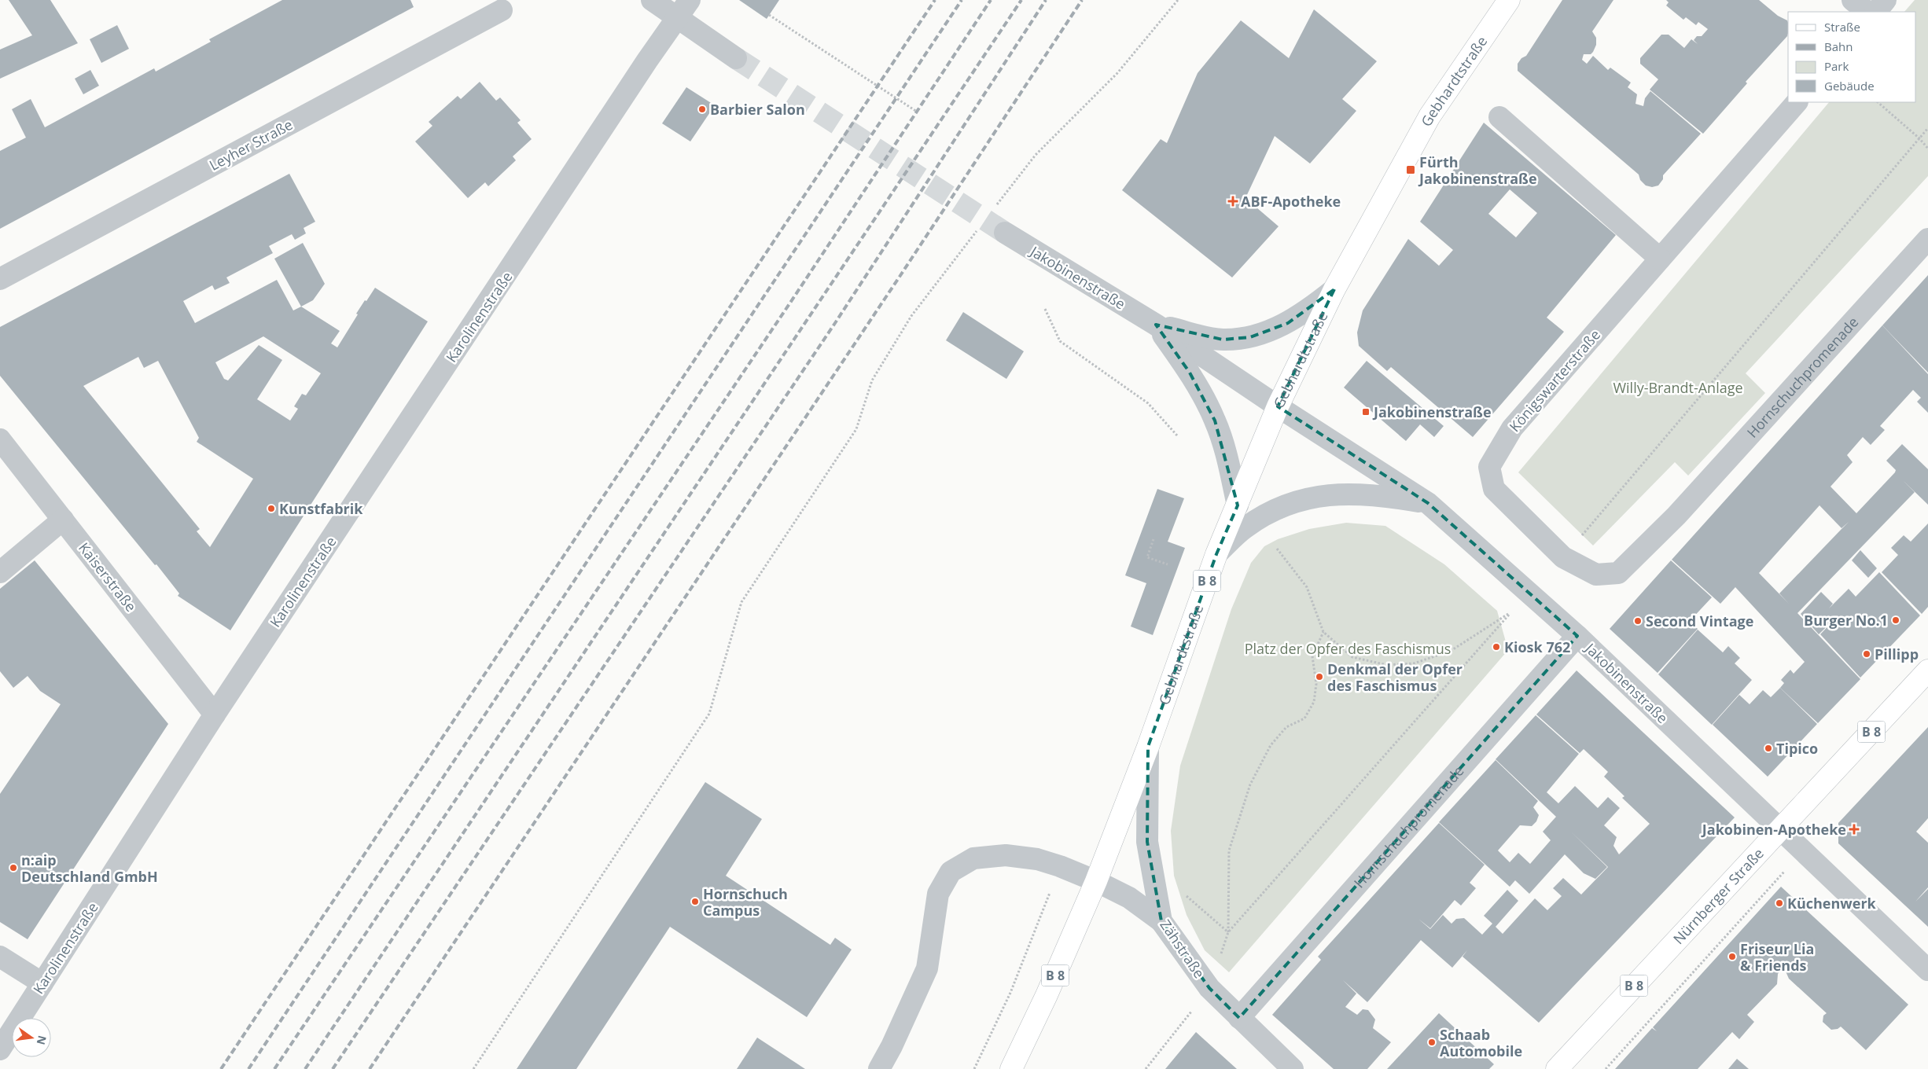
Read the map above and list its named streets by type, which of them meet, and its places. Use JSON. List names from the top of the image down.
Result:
{
  "streets": {
    "main road": ["Gebhardtstraße", "B 8", "Nürnberger Straße"],
    "street": [
      "Leyher Straße",
      "Jakobinenstraße",
      "Karolinenstraße",
      "Hornschuchpromenade",
      "Königswarterstraße",
      "Kaiserstraße",
      "Zähstraße"
    ]
  },
  "crossings": [
    ["Gebhardtstraße", "Jakobinenstraße"],
    ["Gebhardtstraße", "B 8"],
    ["Gebhardtstraße", "Zähstraße"],
    ["Jakobinenstraße", "Hornschuchpromenade"],
    ["Jakobinenstraße", "Nürnberger Straße"],
    ["Karolinenstraße", "Kaiserstraße"],
    ["Hornschuchpromenade", "Königswarterstraße"],
    ["Hornschuchpromenade", "Zähstraße"],
    ["B 8", "Zähstraße"]
  ],
  "parks": ["Willy-Brandt-Anlage", "Platz der Opfer des Faschismus"],
  "places": {
    "other": [
      "Barbier Salon",
      "Kunstfabrik",
      "Burger No.1",
      "Second Vintage",
      "Kiosk 762",
      "Pillipp",
      "Denkmal der Opfer des Faschismus",
      "Tipico",
      "n:aip Deutschland GmbH",
      "Hornschuch Campus",
      "Küchenwerk",
      "Friseur Lia & Friends",
      "Schaab Automobile"
    ],
    "transit": ["Fürth Jakobinenstraße", "Jakobinenstraße"],
    "health": ["ABF-Apotheke", "Jakobinen-Apotheke"]
  },
  "legend": [
    "Straße",
    "Bahn",
    "Park",
    "Gebäude"
  ],
  "north": "right"
}
